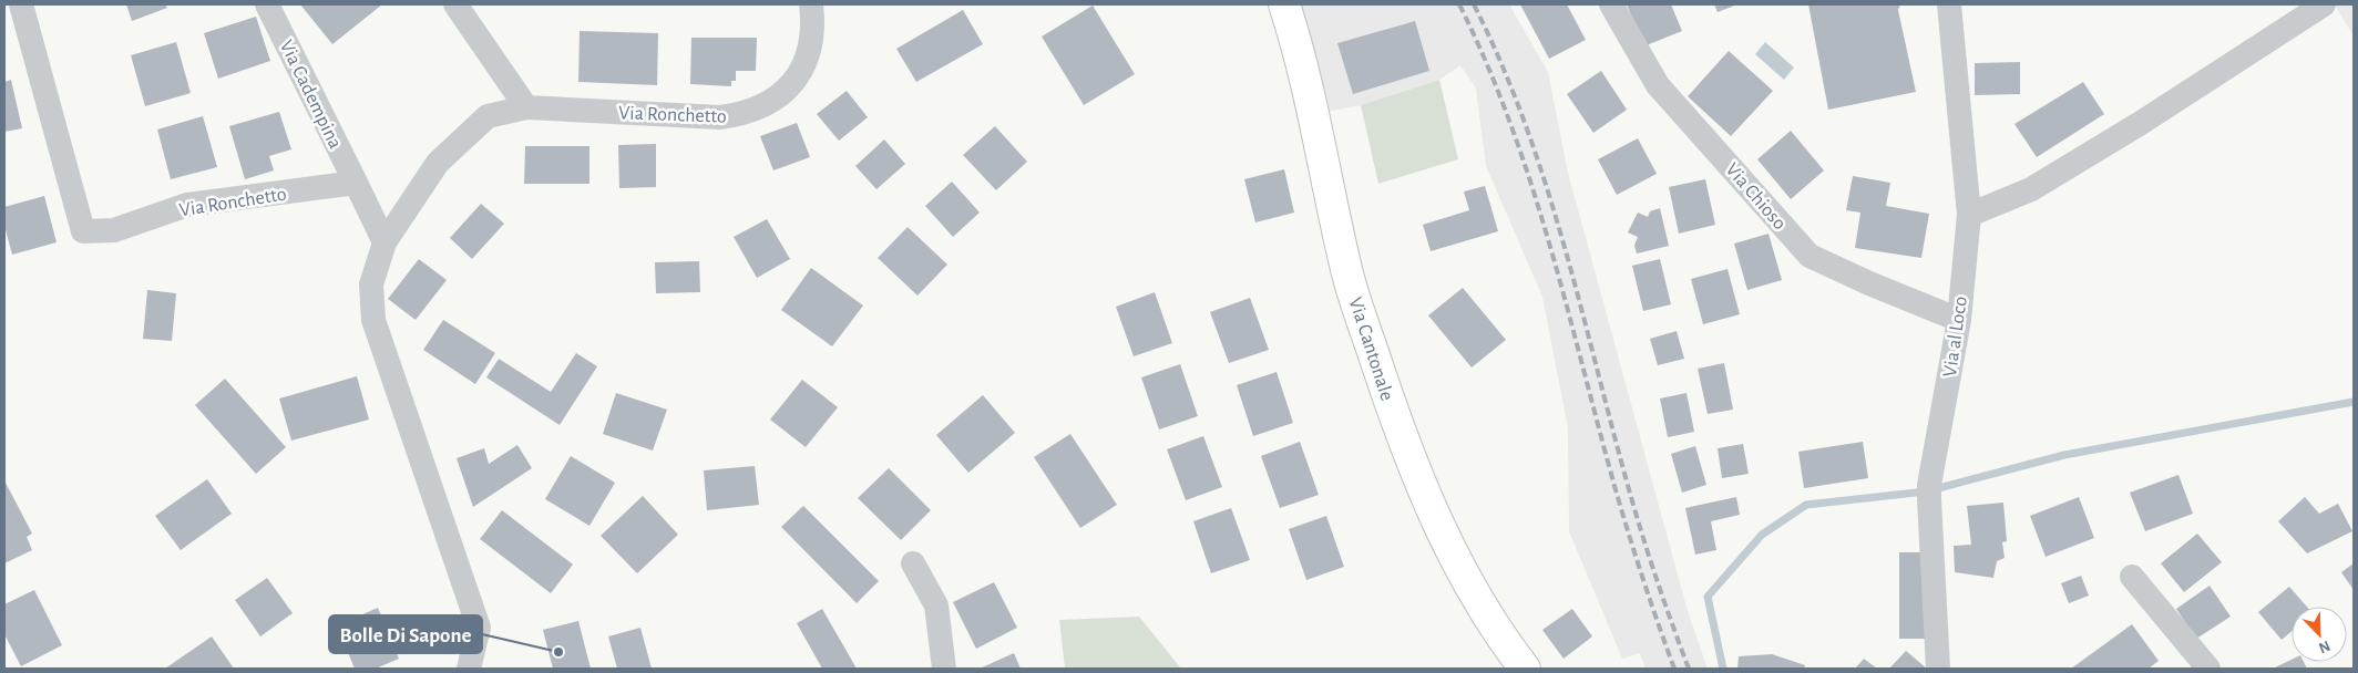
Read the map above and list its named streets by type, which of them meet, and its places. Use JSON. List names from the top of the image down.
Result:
{
  "streets": {
    "main road": ["Via Cantonale"],
    "street": [
      "Via Cadempina",
      "Via Ronchetto",
      "Via Chioso",
      "Via al Loco"
    ]
  },
  "crossings": [
    ["Via Cadempina", "Via Ronchetto"],
    ["Via Chioso", "Via al Loco"]
  ],
  "places": ["Bolle Di Sapone"],
  "north": "bottom right"
}
